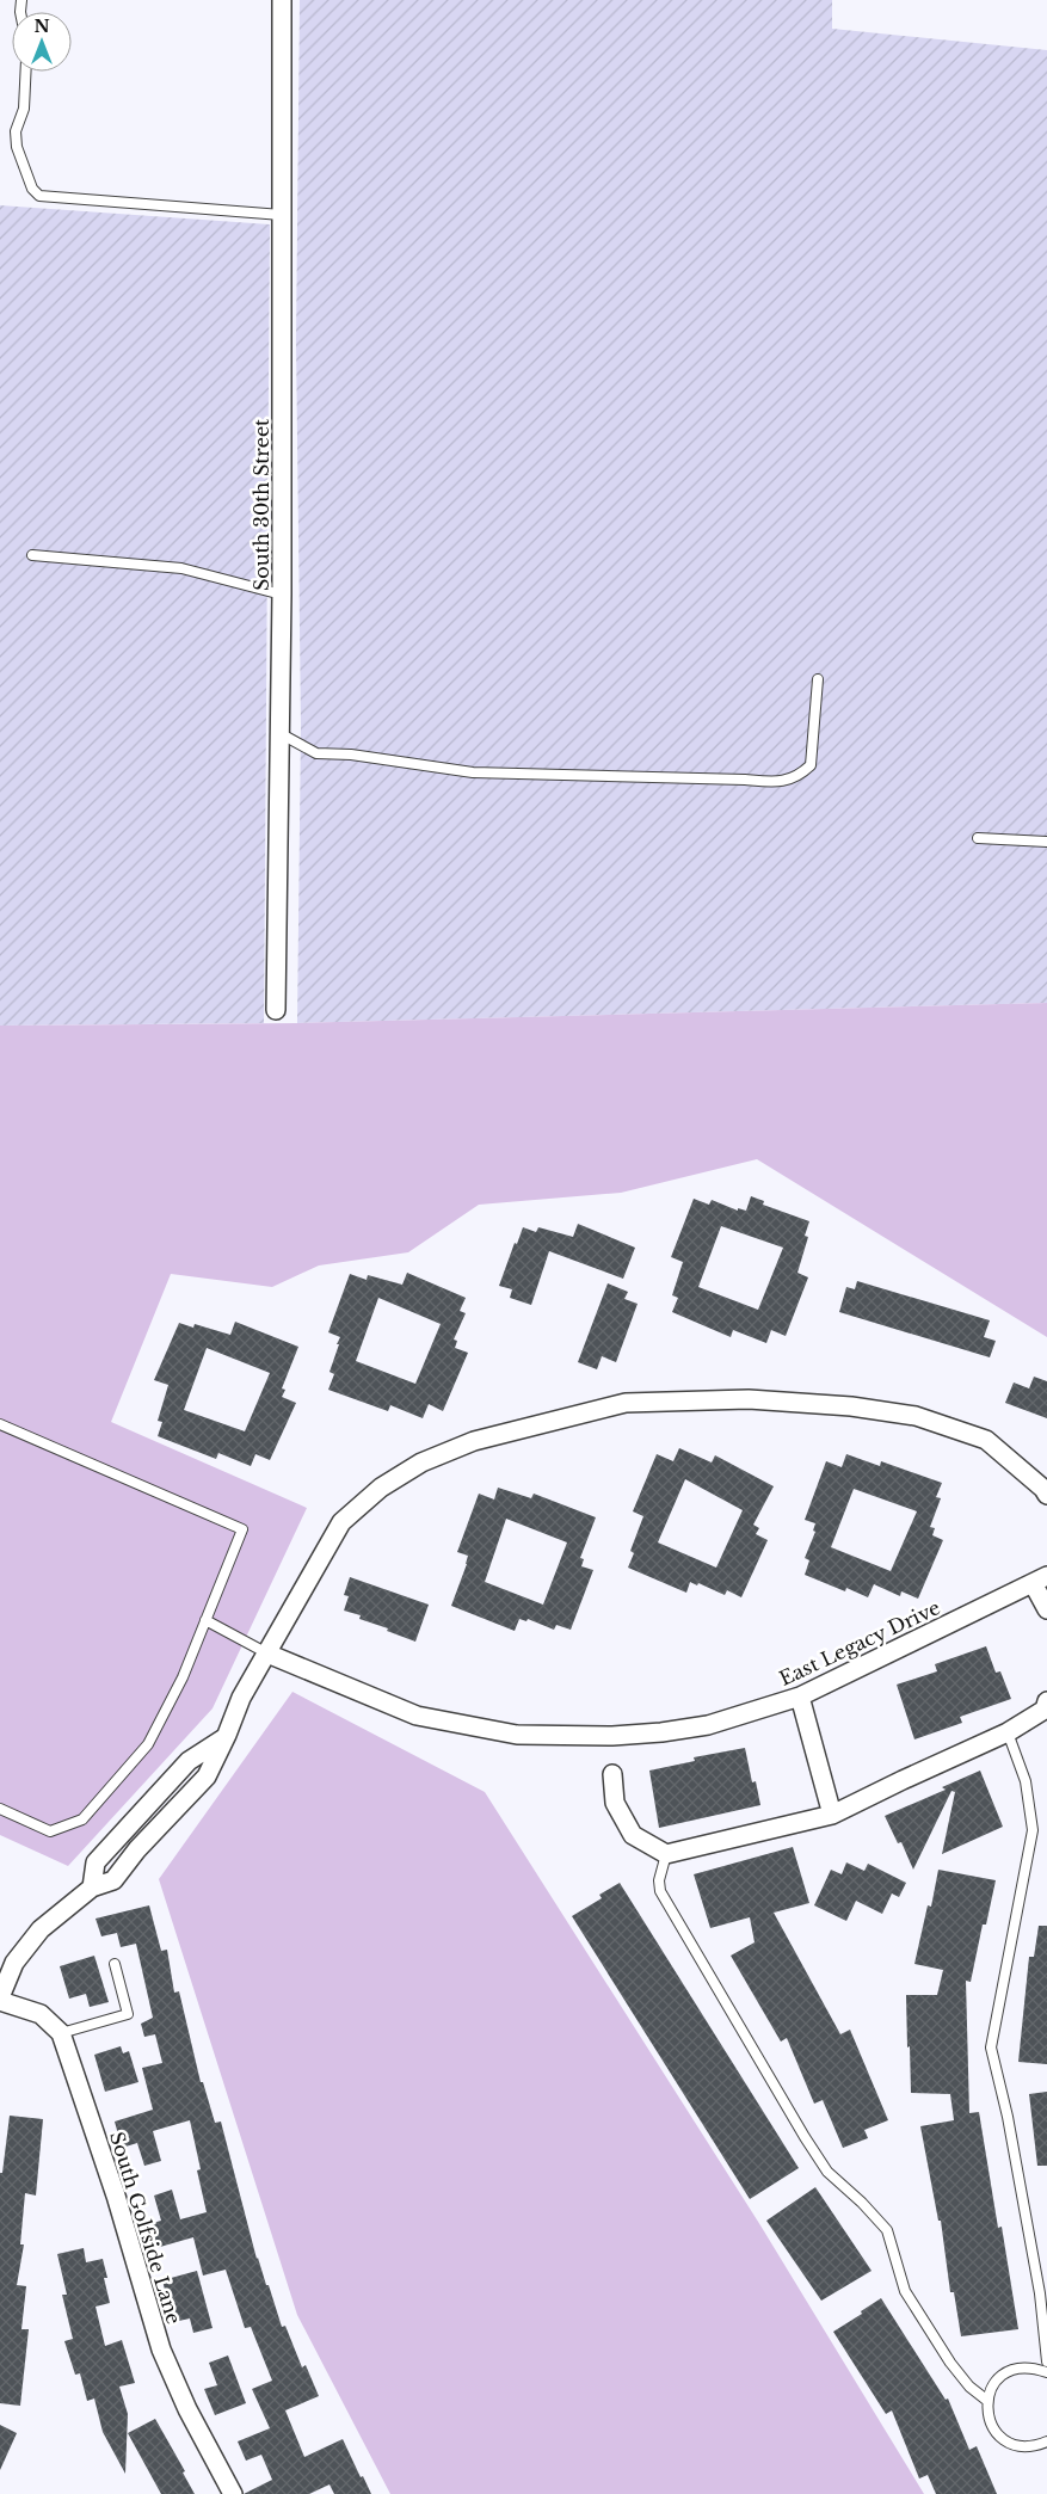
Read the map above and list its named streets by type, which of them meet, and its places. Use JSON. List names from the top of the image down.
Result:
{
  "streets": {
    "street": ["South 30th Street", "East Legacy Drive", "South Golfside Lane"]
  },
  "north": "top"
}
